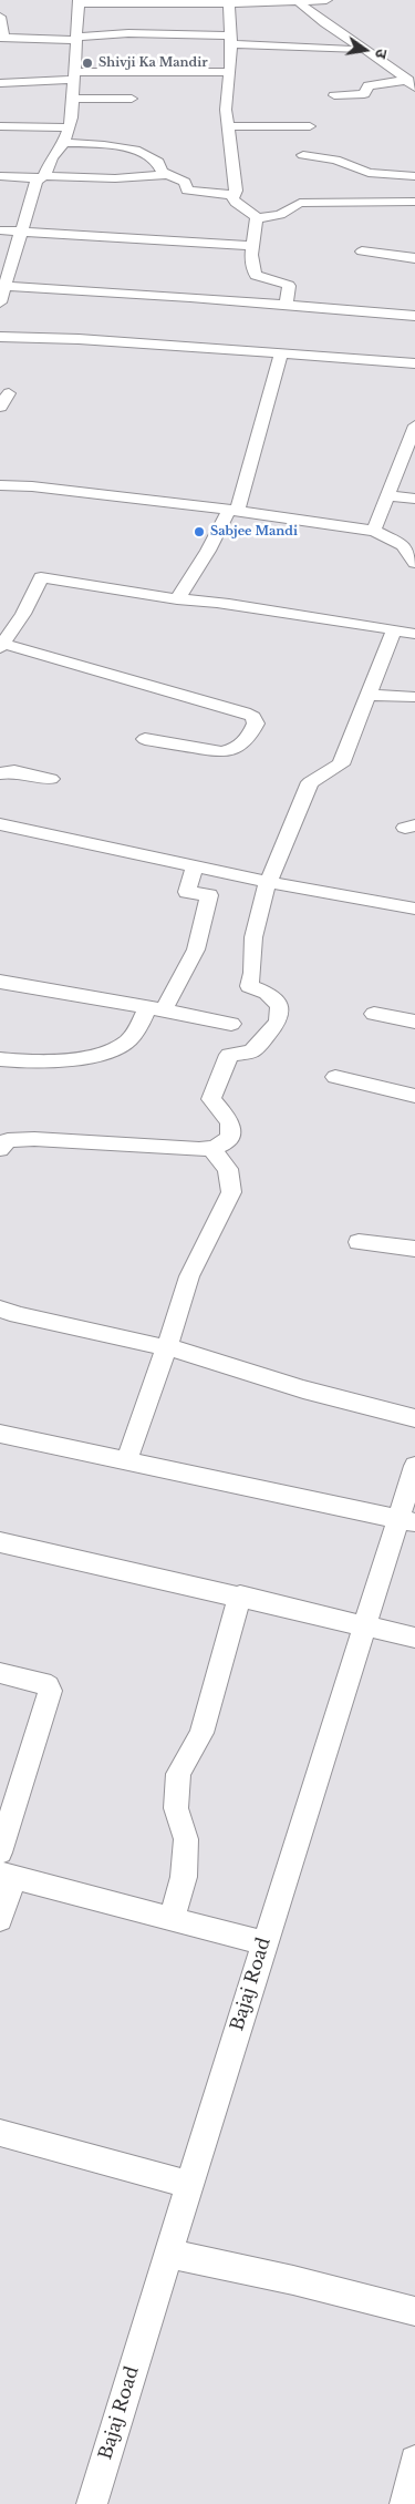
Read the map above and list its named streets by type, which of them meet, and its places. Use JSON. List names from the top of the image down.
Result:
{
  "streets": {
    "street": ["Bajaj Road"]
  },
  "places": ["Shivji Ka Mandir", "Sabjee Mandi"],
  "north": "right"
}
